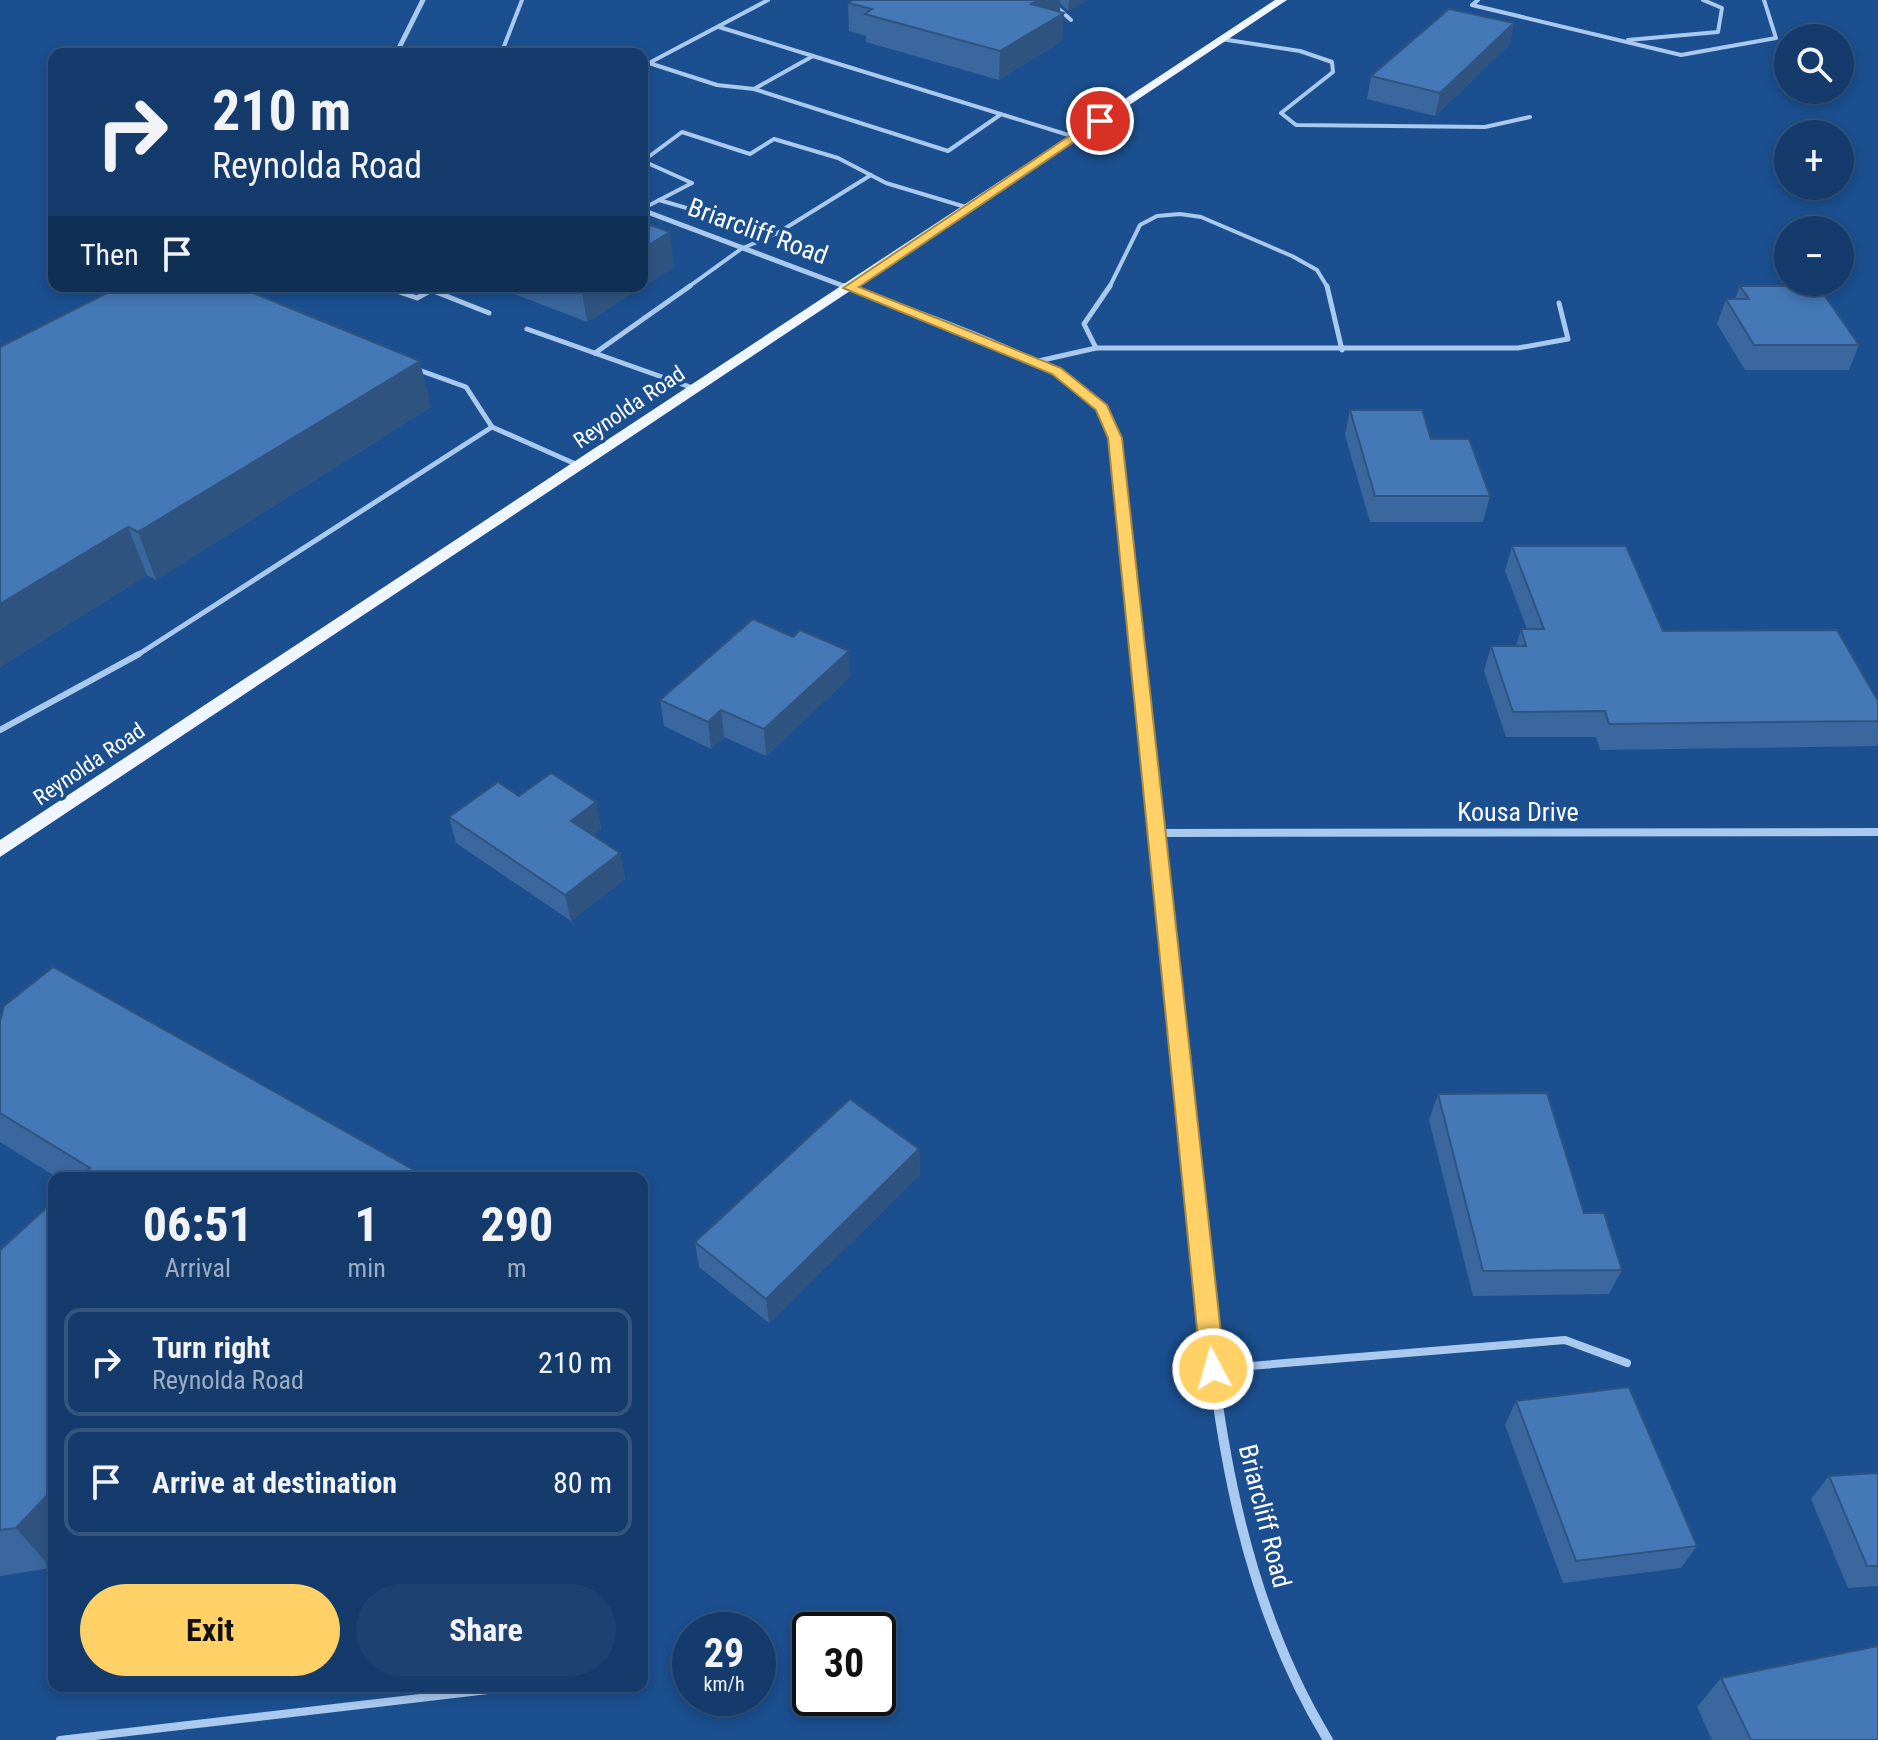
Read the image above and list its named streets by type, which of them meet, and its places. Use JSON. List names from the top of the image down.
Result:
{
  "streets": {
    "main road": ["Reynolda Road"],
    "street": ["Briarcliff Road", "Kousa Drive"]
  },
  "crossings": [
    ["Briarcliff Road", "Reynolda Road"],
    ["Briarcliff Road", "Kousa Drive"]
  ],
  "page": {
    "map_buttons": ["+", "−"],
    "turn": ["210 m", "Reynolda Road"],
    "then": "Then",
    "eta": [
      "06:51",
      "Arrival",
      "1",
      "min",
      "290",
      "m"
    ],
    "list": [
      {
        "name": "Turn right",
        "note": "Reynolda Road",
        "value": "210 m"
      },
      {
        "name": "Arrive at destination",
        "value": "80 m"
      }
    ],
    "buttons": ["Exit", "Share"],
    "speed": "29 km/h",
    "limit": "30"
  }
}
